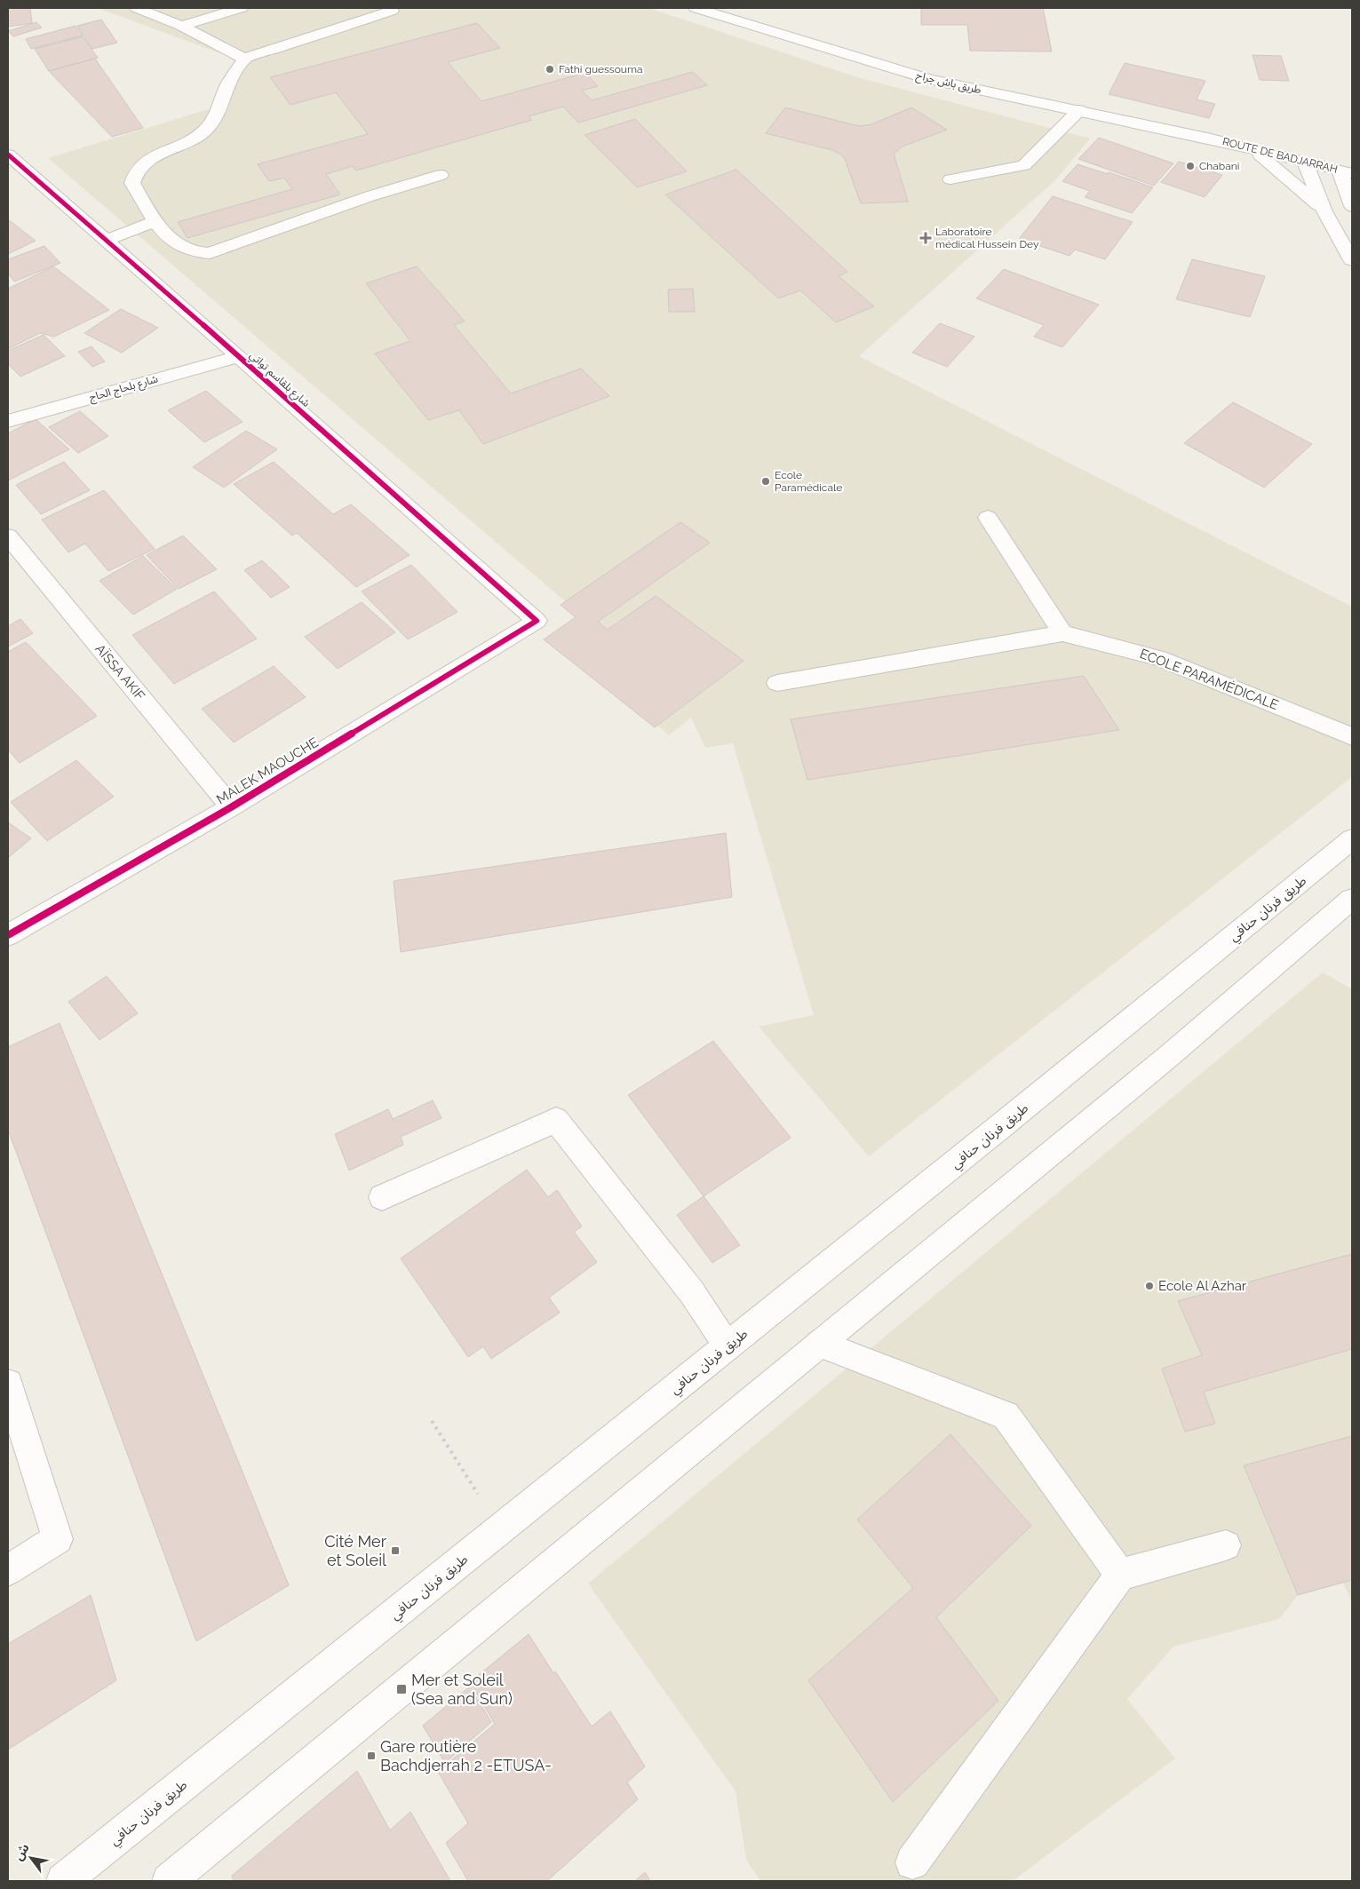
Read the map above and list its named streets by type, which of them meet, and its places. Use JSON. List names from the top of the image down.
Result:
{
  "streets": {
    "main road": [
      "طريق باش جراح",
      "ROUTE DE BADJARRAH",
      "شارع بلقاسم تواتي",
      "شارع بلحاج الحاج",
      "AÏSSA AKIF",
      "ECOLE PARAMÉDICALE",
      "MALEK MAOUCHE",
      "طريق فرنان حنافي"
    ]
  },
  "crossings": [
    ["طريق باش جراح", "ROUTE DE BADJARRAH"],
    ["شارع بلقاسم تواتي", "شارع بلحاج الحاج"],
    ["شارع بلقاسم تواتي", "MALEK MAOUCHE"],
    ["AÏSSA AKIF", "MALEK MAOUCHE"]
  ],
  "places": {
    "other": [
      "Fathi guessouma",
      "Chabani",
      "Ecole Paramédicale",
      "Ecole Al Azhar"
    ],
    "health": ["Laboratoire médical Hussein Dey"],
    "transit": ["Cité Mer et Soleil", "Mer et Soleil (Sea and Sun)", "Gare routière Bachdjerrah 2 -ETUSA-"]
  },
  "north": "top left"
}
